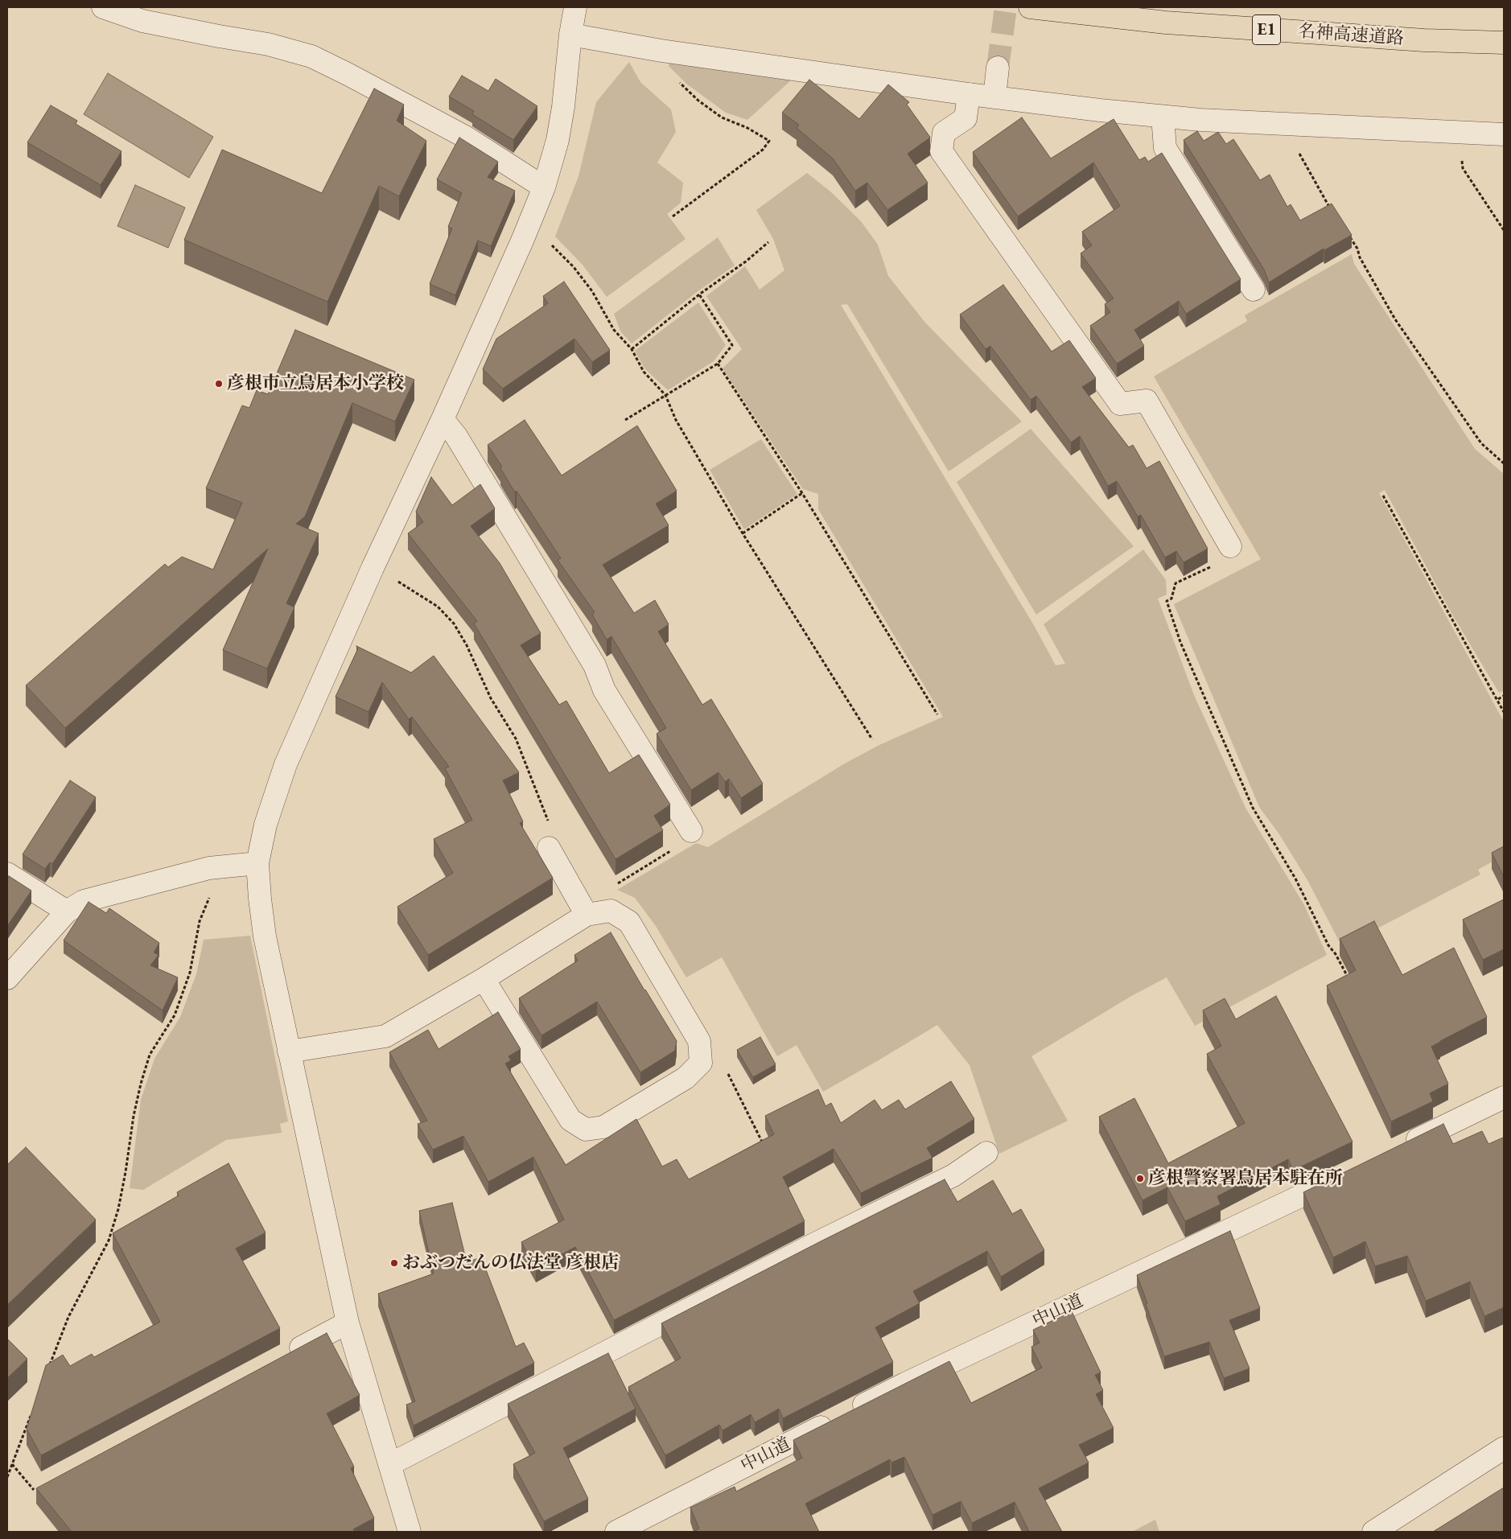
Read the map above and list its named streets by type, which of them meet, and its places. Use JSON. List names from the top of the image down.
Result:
{
  "streets": {
    "highway": ["E1", "名神高速道路"],
    "street": ["中山道"]
  },
  "places": ["彦根市立鳥居本小学校", "彦根警察署鳥居本駐在所", "おぶつだんの仏法堂 彦根店"]
}
